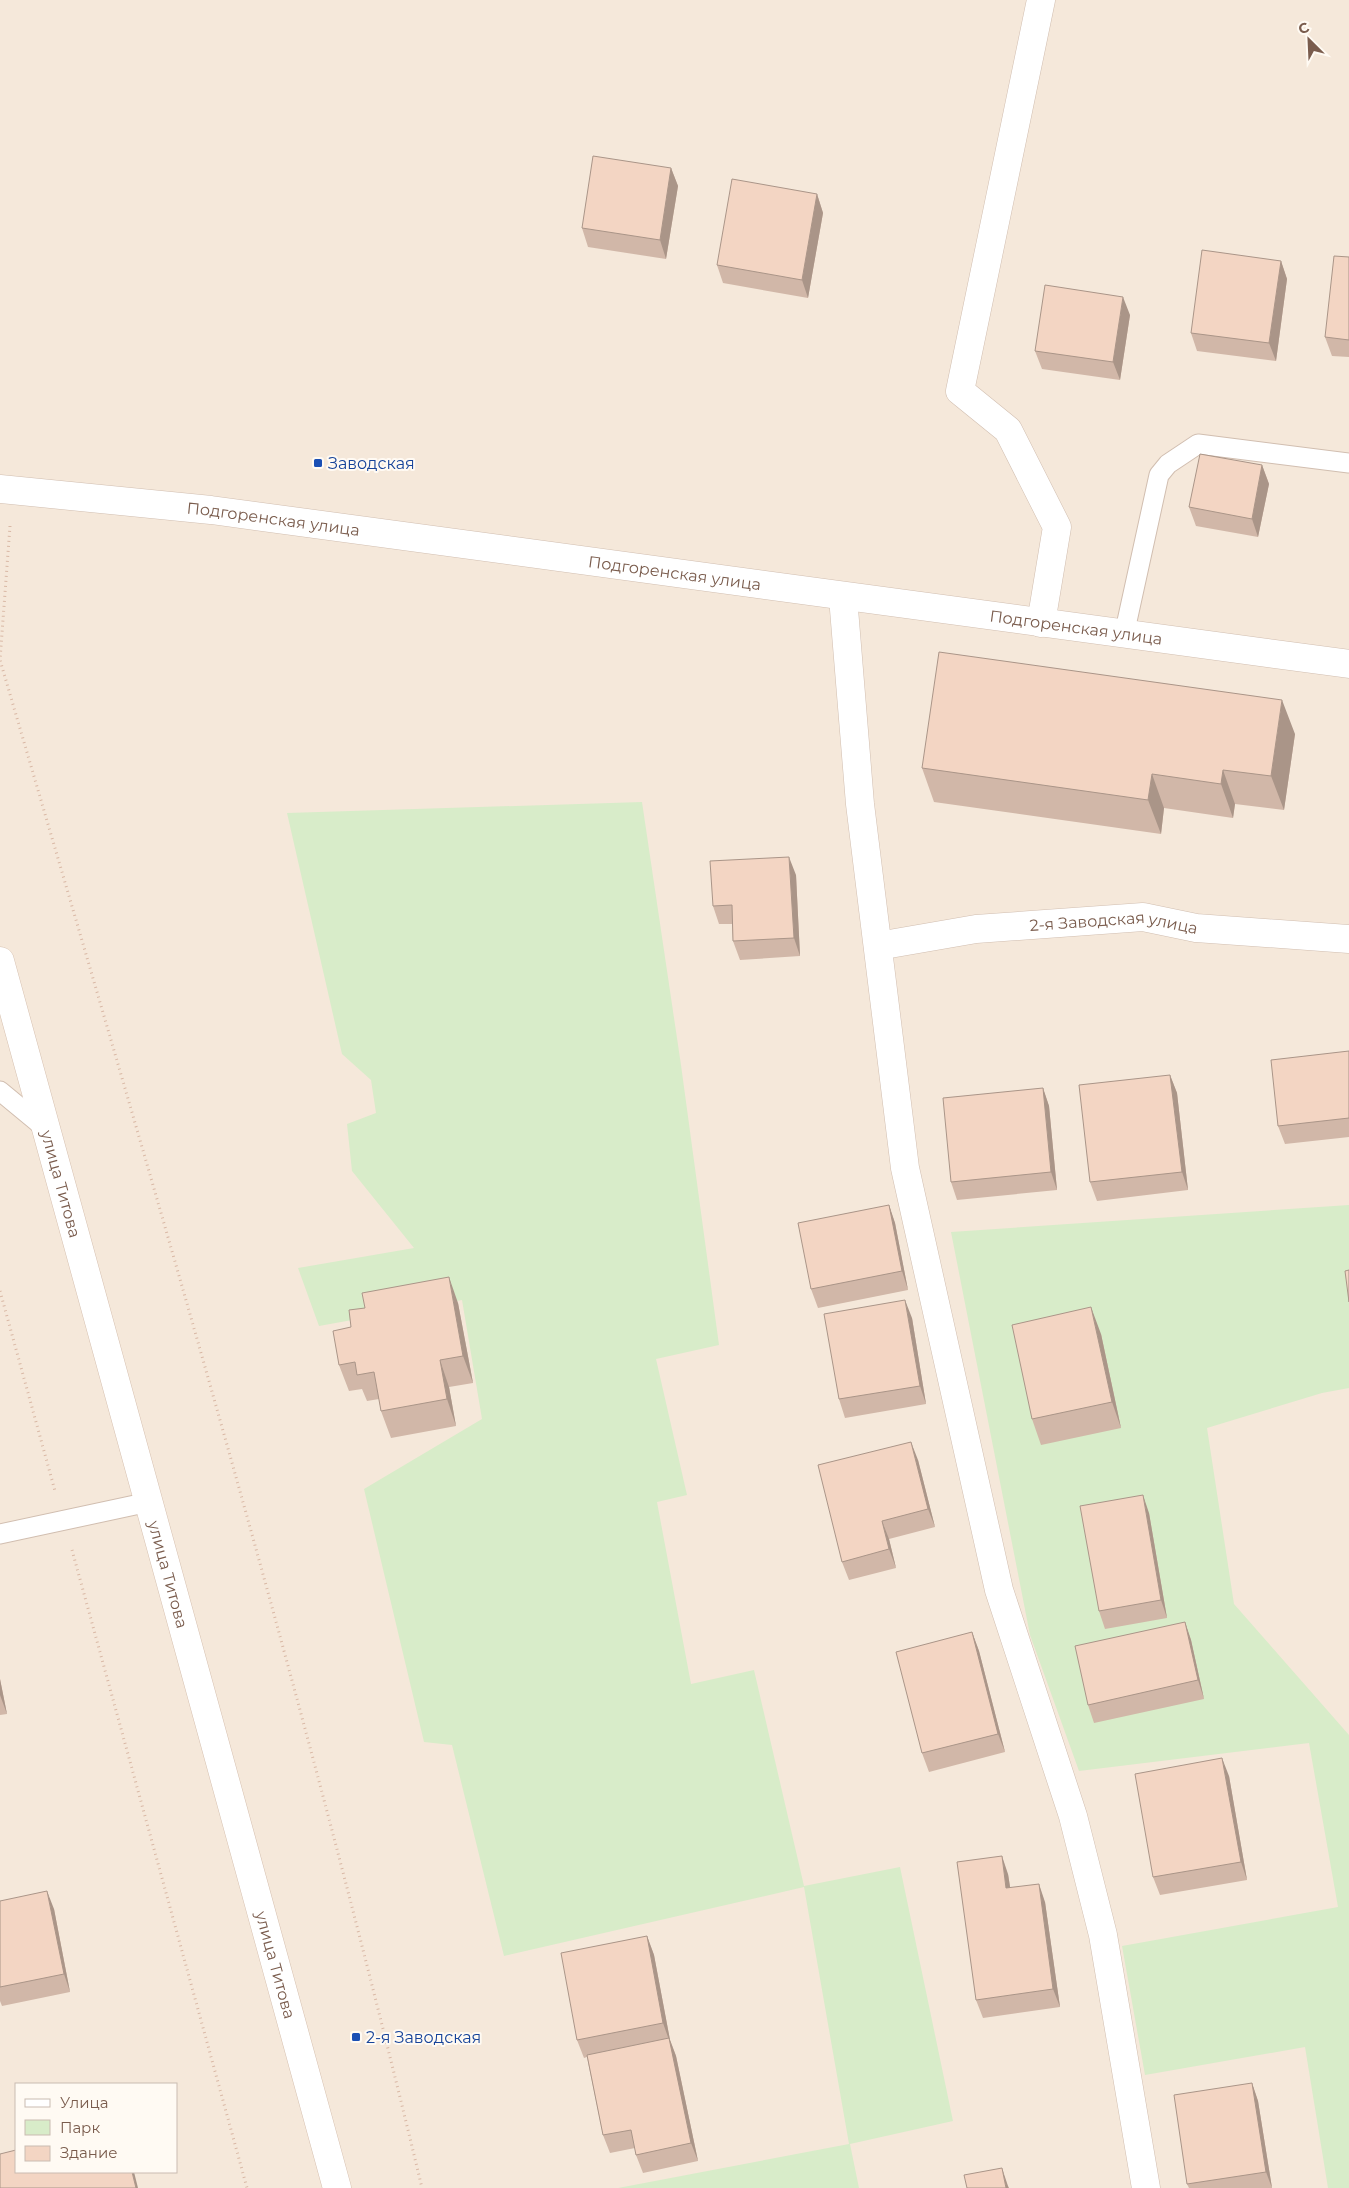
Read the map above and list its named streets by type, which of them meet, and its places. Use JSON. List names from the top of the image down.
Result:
{
  "streets": {
    "street": ["Подгоренская улица", "2-я Заводская улица", "улица Титова"]
  },
  "places": {
    "transit": ["Заводская", "2-я Заводская"]
  },
  "legend": ["Улица", "Парк", "Здание"],
  "north": "top left"
}
